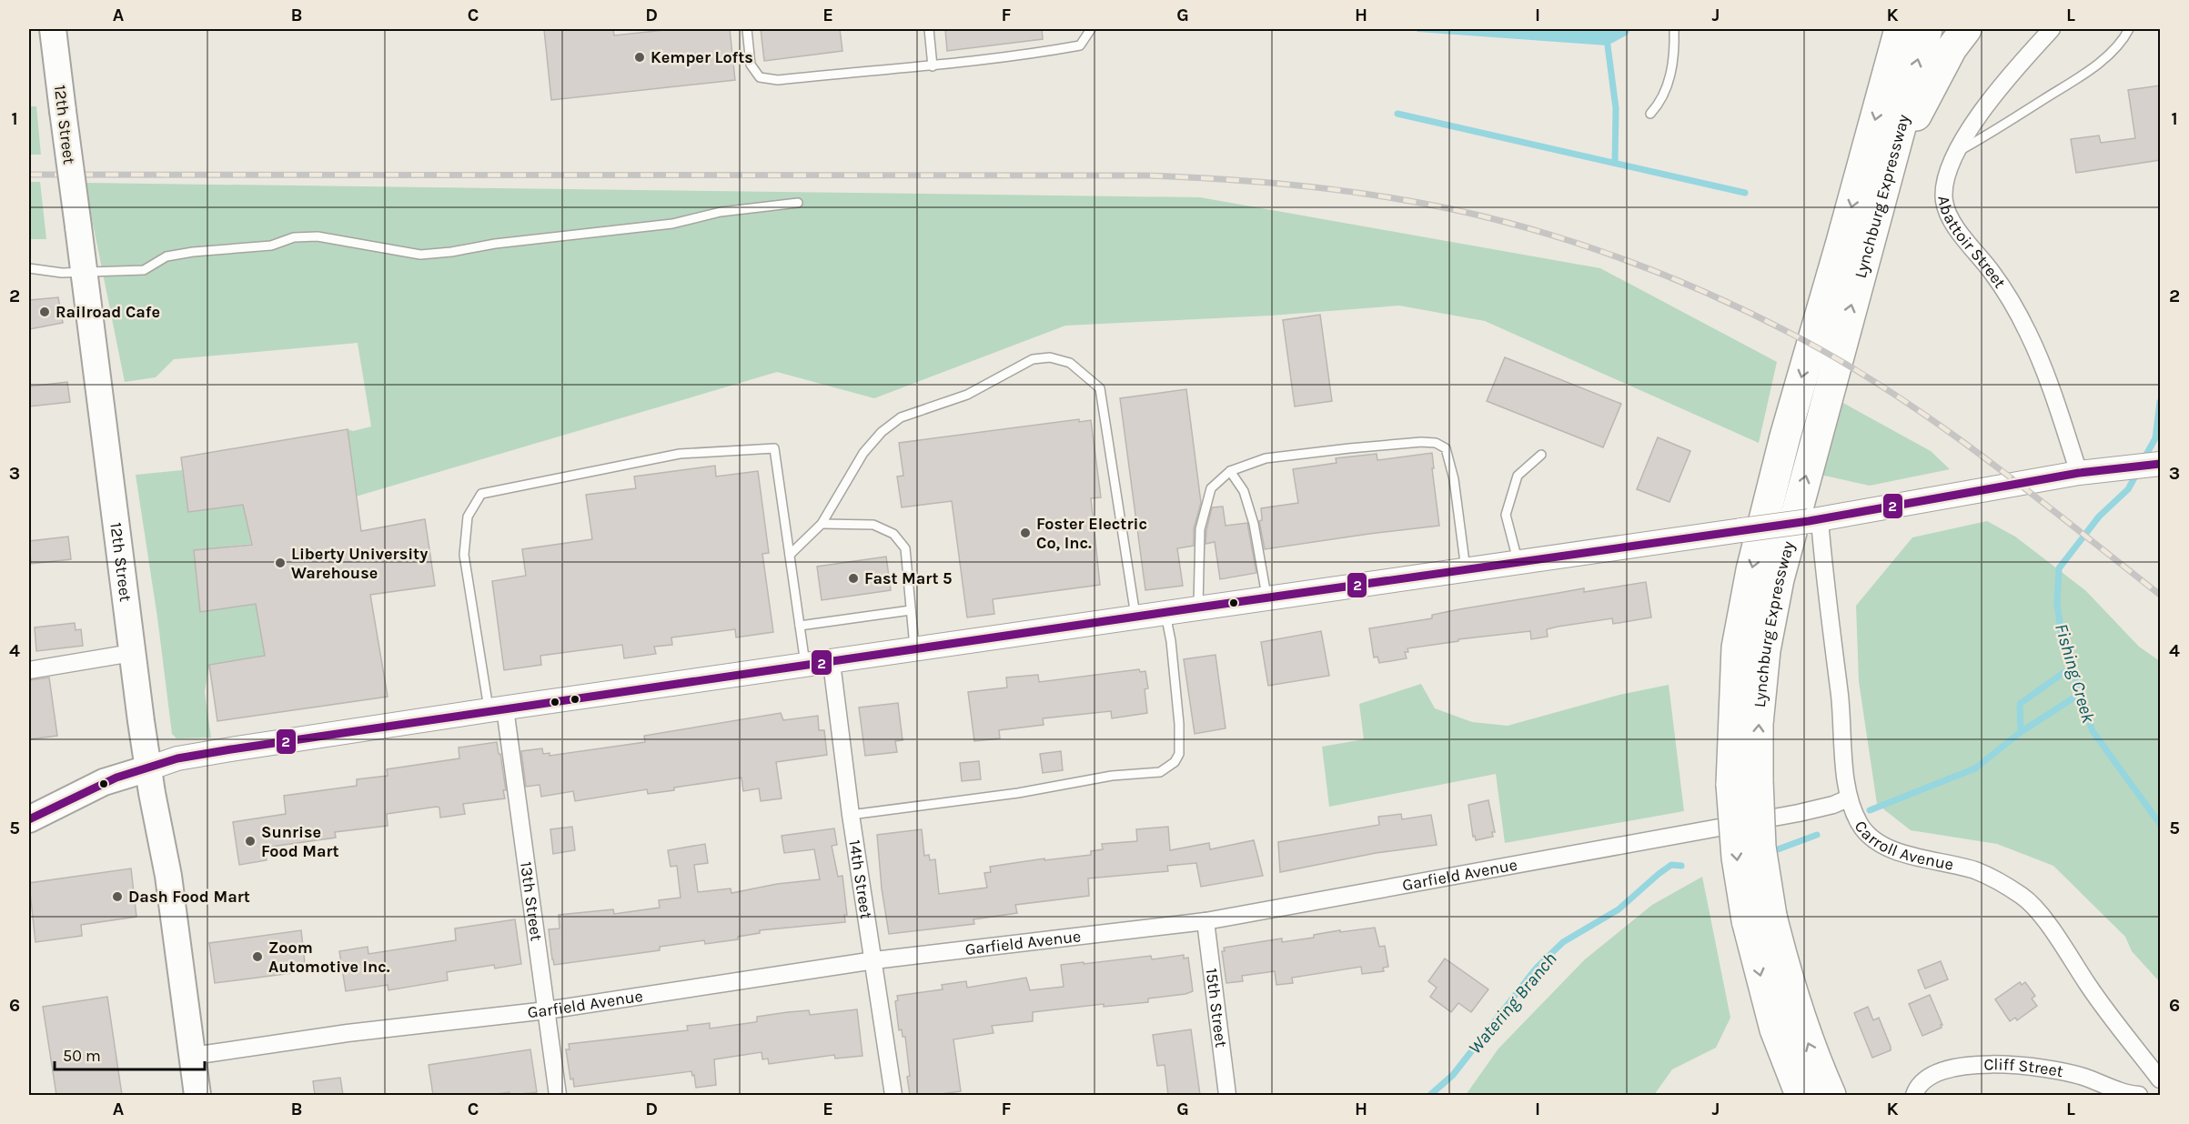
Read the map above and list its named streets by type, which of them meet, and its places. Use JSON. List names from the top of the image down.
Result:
{
  "streets": {
    "highway": ["Lynchburg Expressway"],
    "main road": ["12th Street"],
    "street": [
      "Abattoir Street",
      "Carroll Avenue",
      "Garfield Avenue",
      "14th Street",
      "13th Street",
      "15th Street",
      "Cliff Street"
    ]
  },
  "crossings": [
    ["12th Street", "Garfield Avenue"],
    ["Carroll Avenue", "Garfield Avenue"],
    ["Garfield Avenue", "14th Street"],
    ["Garfield Avenue", "13th Street"],
    ["Garfield Avenue", "15th Street"]
  ],
  "water": ["Fishing Creek", "Watering Branch"],
  "places": [
    "Kemper Lofts",
    "Railroad Cafe",
    "Foster Electric Co, Inc.",
    "Liberty University Warehouse",
    "Fast Mart 5",
    "Sunrise Food Mart",
    "Dash Food Mart",
    "Zoom Automotive Inc."
  ],
  "lines": ["transit line 2"],
  "scale_bar": "50 m",
  "grid": {
    "columns": [
      "A",
      "B",
      "C",
      "D",
      "E",
      "F",
      "G",
      "H",
      "I",
      "J",
      "K",
      "L"
    ],
    "rows": [
      "1",
      "2",
      "3",
      "4",
      "5",
      "6"
    ]
  }
}
